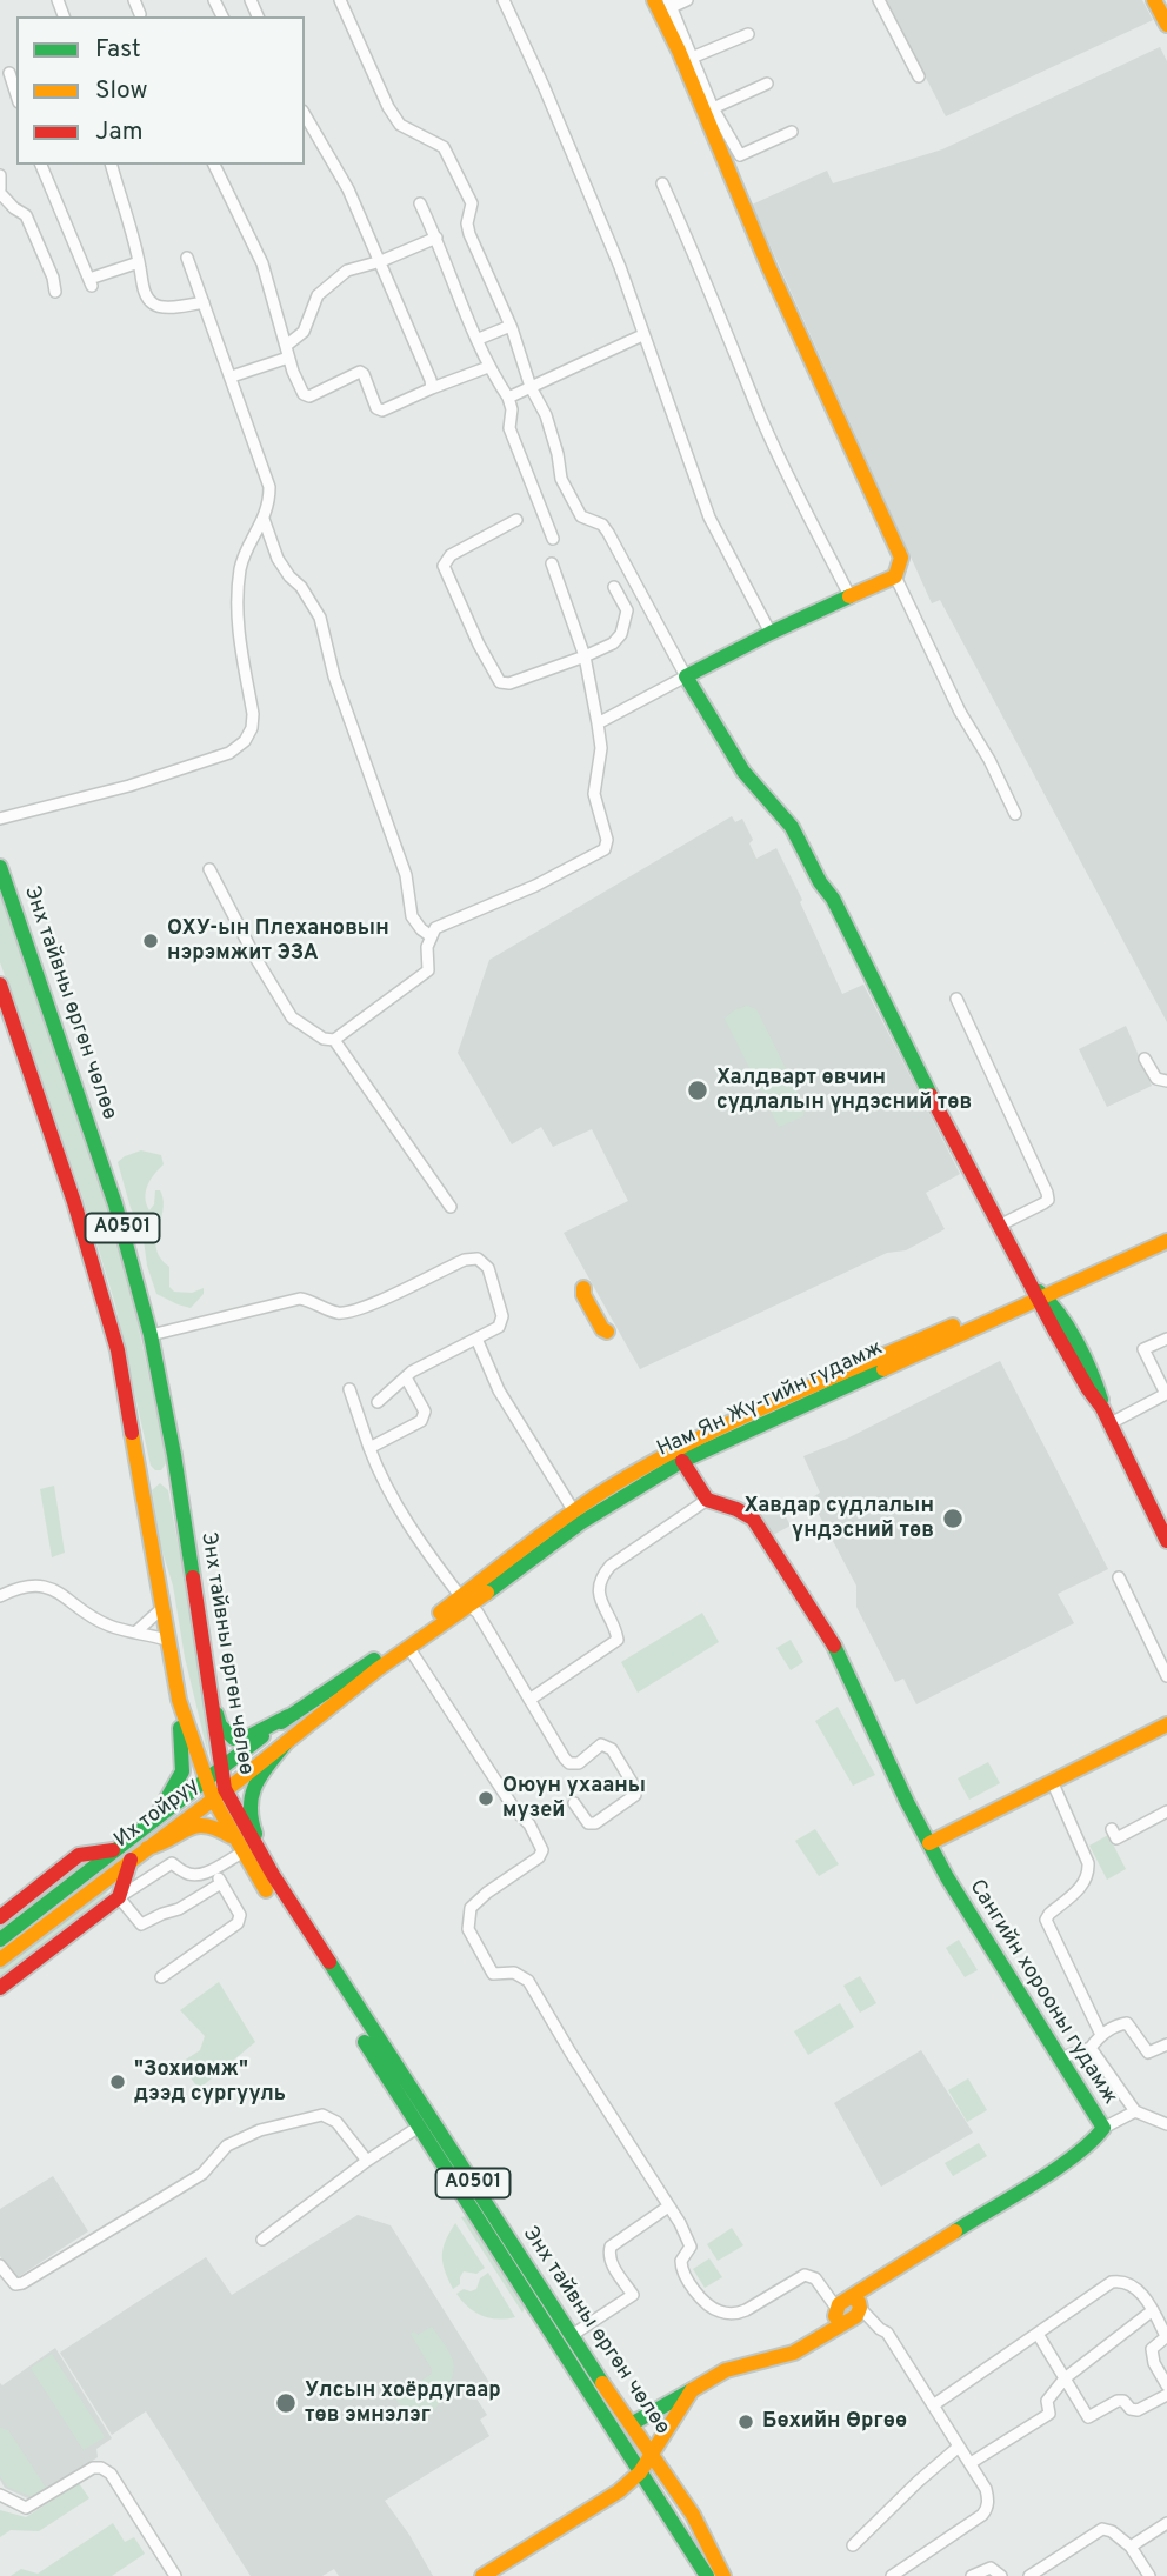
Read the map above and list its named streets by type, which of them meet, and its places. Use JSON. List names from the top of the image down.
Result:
{
  "streets": {
    "main road": [
      "Энх тайвны өргөн чөлөө",
      "A0501",
      "Нам Ян Жү-гийн гудамж",
      "Их тойруу",
      "Сангийн хорооны гудамж"
    ]
  },
  "crossings": [
    ["Энх тайвны өргөн чөлөө", "Их тойруу"],
    ["Энх тайвны өргөн чөлөө", "Сангийн хорооны гудамж"],
    ["Нам Ян Жү-гийн гудамж", "Их тойруу"]
  ],
  "places": [
    "ОХУ-ын Плехановын нэрэмжит ЭЗА",
    "Халдварт өвчин судлалын үндэсний төв",
    "Хавдар судлалын үндэсний төв",
    "Оюун ухааны музей",
    "\"Зохиомж\" дээд сургууль",
    "Улсын хоёрдугаар төв эмнэлэг",
    "Бөхийн Өргөө"
  ],
  "legend": ["Fast", "Slow", "Jam"]
}
